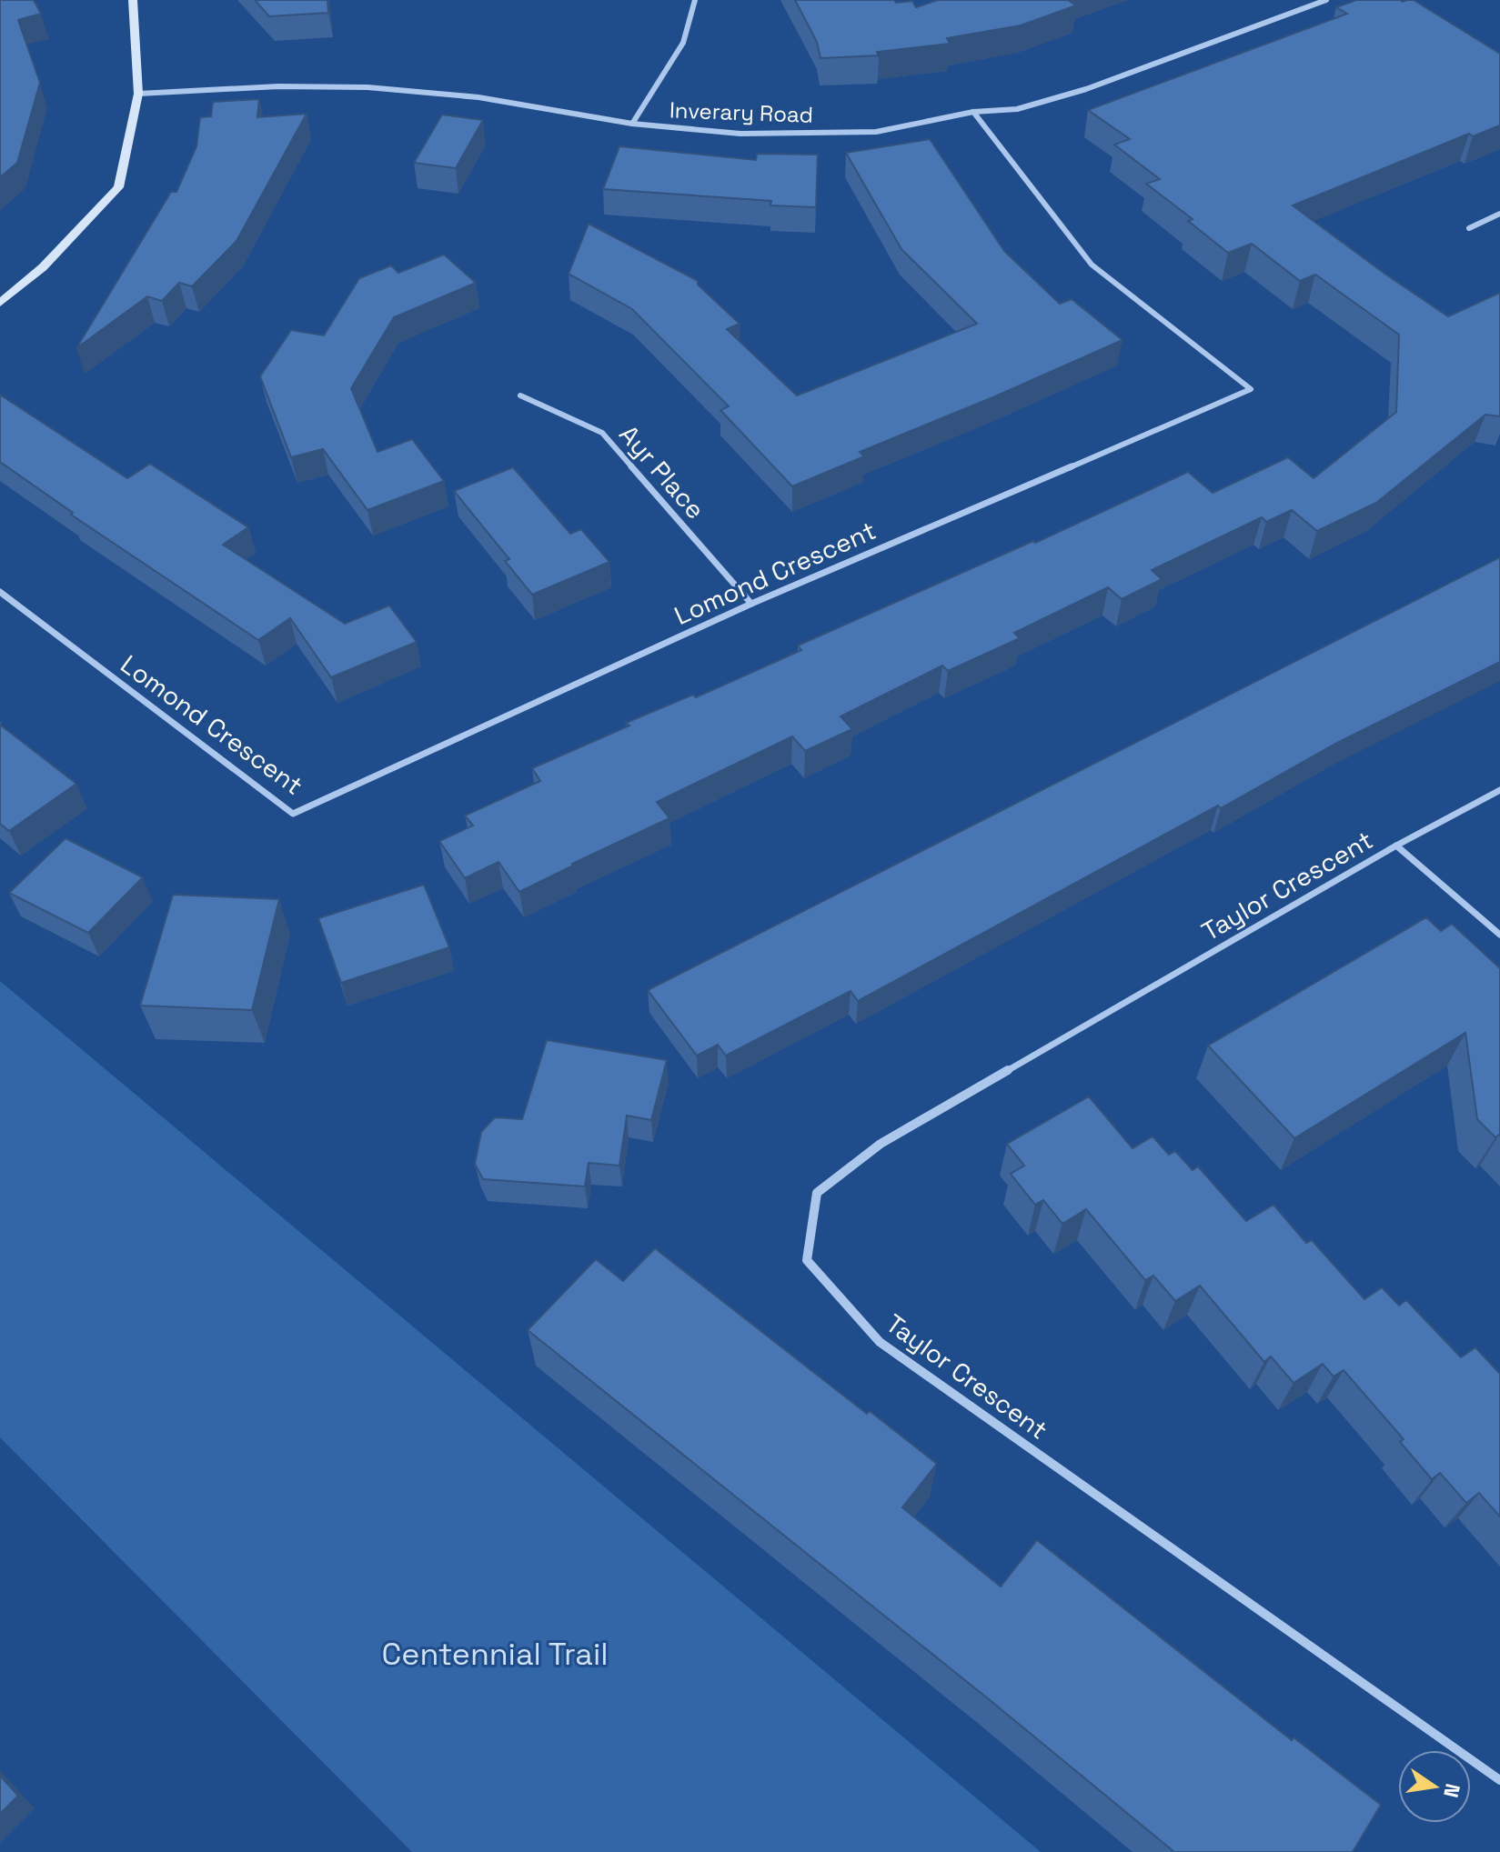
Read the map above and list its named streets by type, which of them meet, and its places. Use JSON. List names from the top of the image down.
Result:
{
  "streets": {
    "street": [
      "Inverary Road",
      "Ayr Place",
      "Lomond Crescent",
      "Taylor Crescent"
    ]
  },
  "crossings": [
    ["Inverary Road", "Lomond Crescent"],
    ["Ayr Place", "Lomond Crescent"]
  ],
  "parks": ["Centennial Trail"],
  "north": "right"
}
